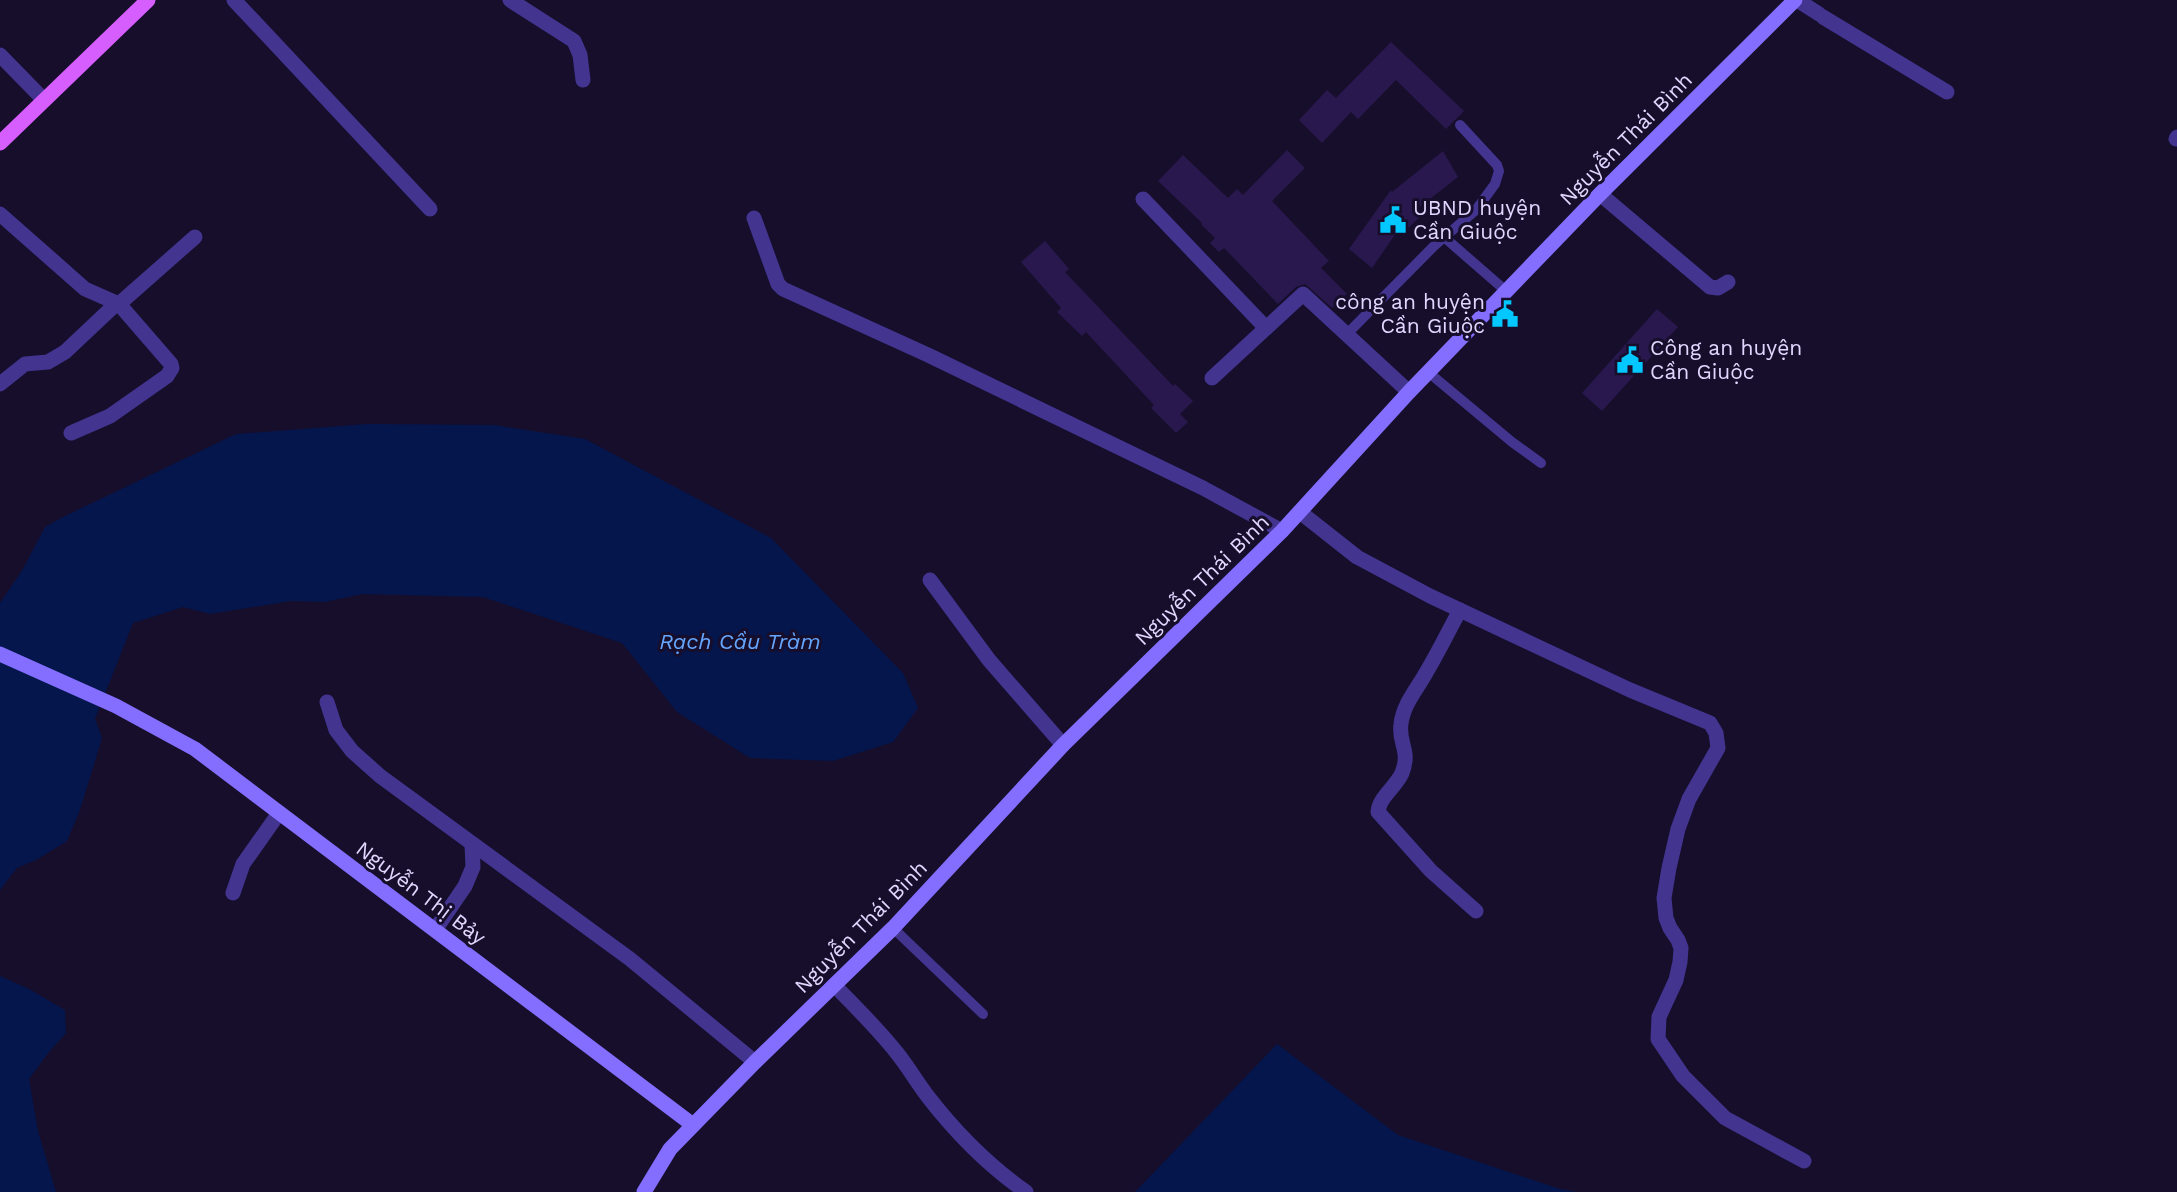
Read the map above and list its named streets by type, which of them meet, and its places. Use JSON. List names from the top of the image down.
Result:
{
  "streets": {
    "street": ["Nguyễn Thái Bình", "Nguyễn Thị Bảy"]
  },
  "crossings": [
    ["Nguyễn Thái Bình", "Nguyễn Thị Bảy"]
  ],
  "water": ["Rạch Cầu Tràm"],
  "places": {
    "public building": ["UBND huyện Cần Giuộc", "công an huyện Cần Giuộc", "Công an huyện Cần Giuộc"]
  }
}
